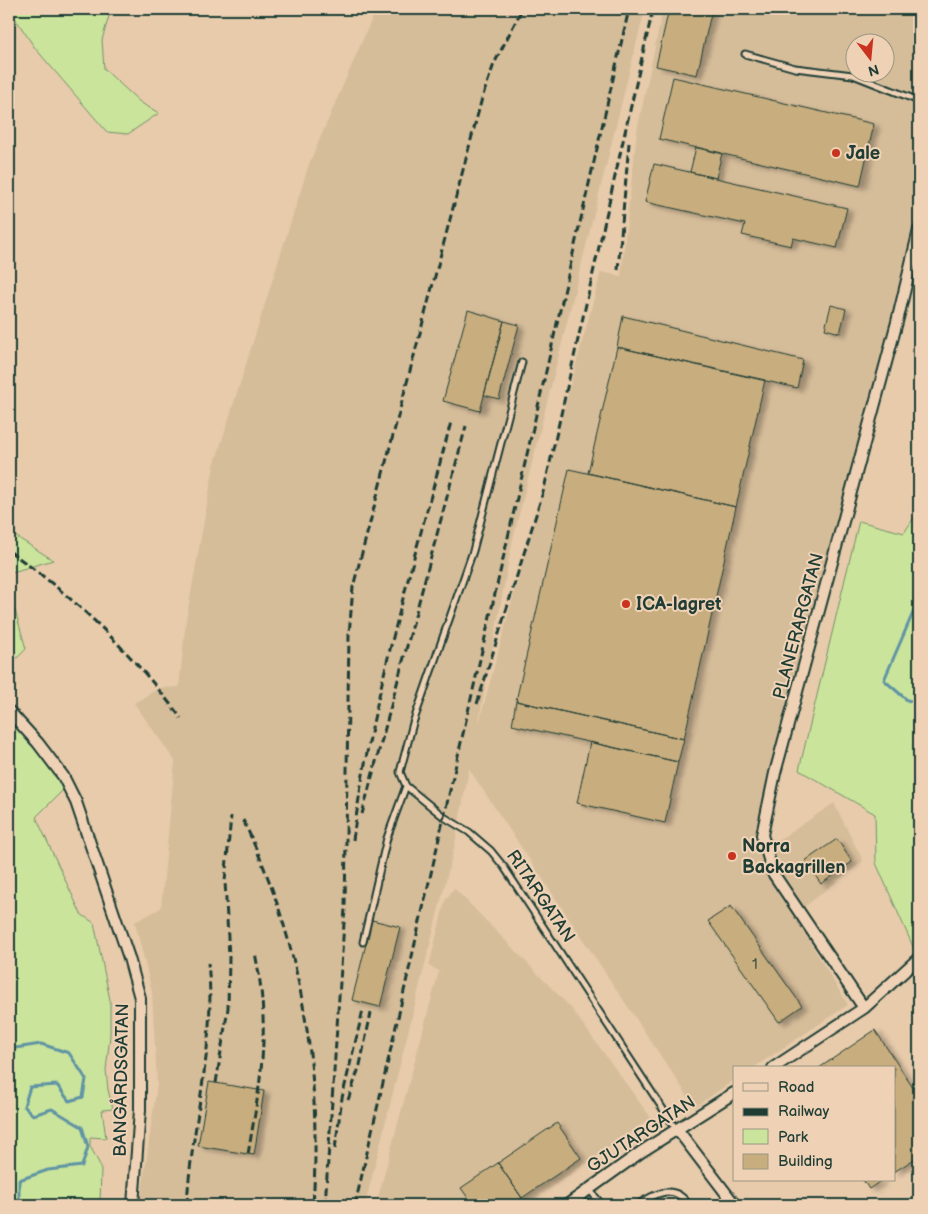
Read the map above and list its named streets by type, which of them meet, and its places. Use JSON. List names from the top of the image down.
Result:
{
  "streets": {
    "street": [
      "PLANERARGATAN",
      "RITARGATAN",
      "BANGÅRDSGATAN",
      "GJUTARGATAN"
    ]
  },
  "crossings": [
    ["RITARGATAN", "GJUTARGATAN"]
  ],
  "places": ["Jale", "ICA-lagret", "Norra Backagrillen"],
  "house_numbers": ["1"],
  "legend": [
    "Road",
    "Railway",
    "Park",
    "Building"
  ],
  "north": "bottom"
}
